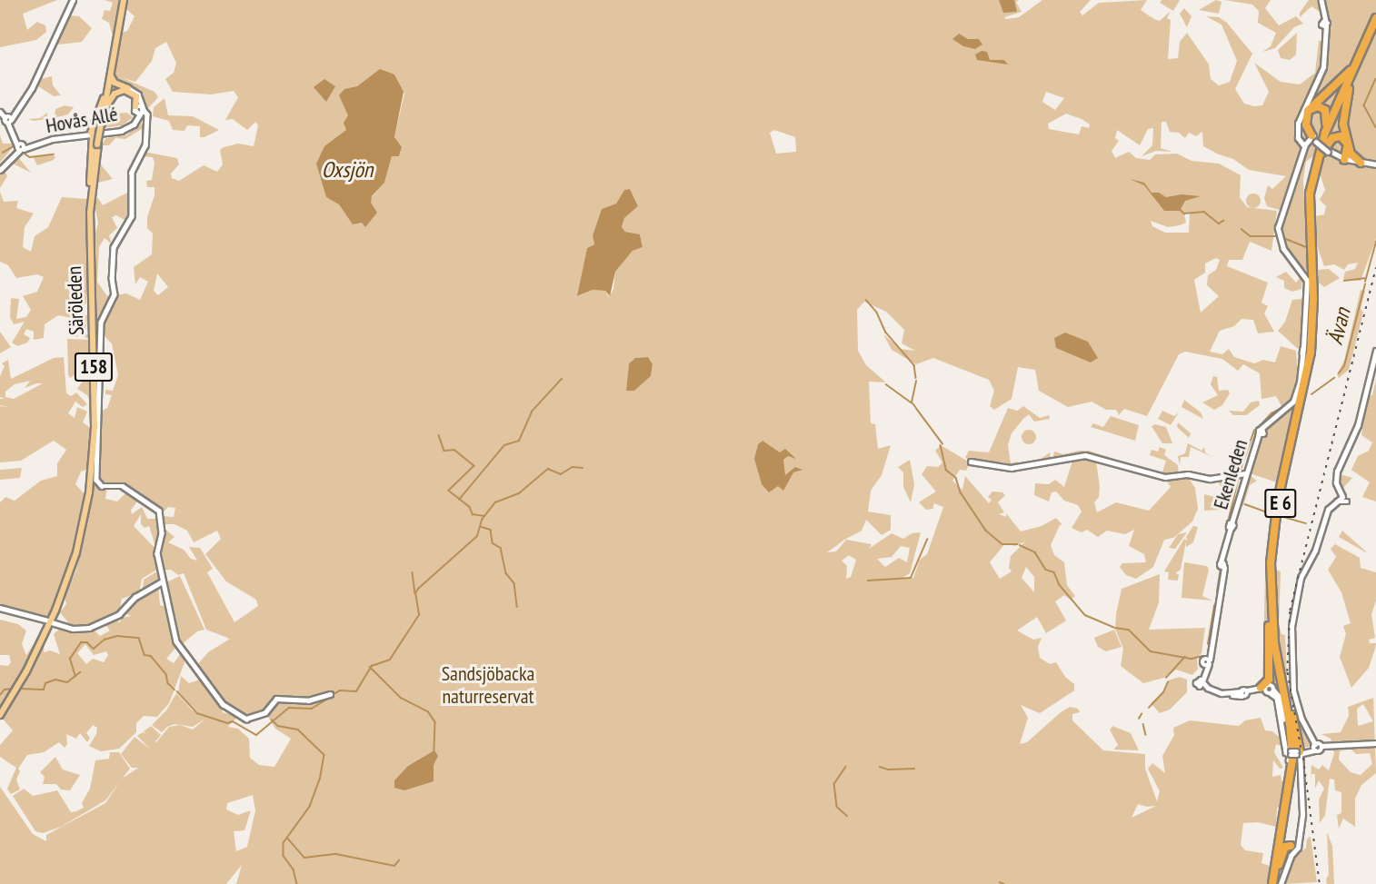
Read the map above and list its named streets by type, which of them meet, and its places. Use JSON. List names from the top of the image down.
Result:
{
  "streets": {
    "highway": ["E 6"],
    "main road": ["Säröleden", "158"],
    "street": ["Hovås Allé", "Ekenleden"]
  },
  "crossings": [
    ["Hovås Allé", "158"],
    ["Säröleden", "158"],
    ["Ekenleden", "E 6"]
  ],
  "water": ["Oxsjön", "Ävan"],
  "parks": ["Sandsjöbacka naturreservat"]
}
